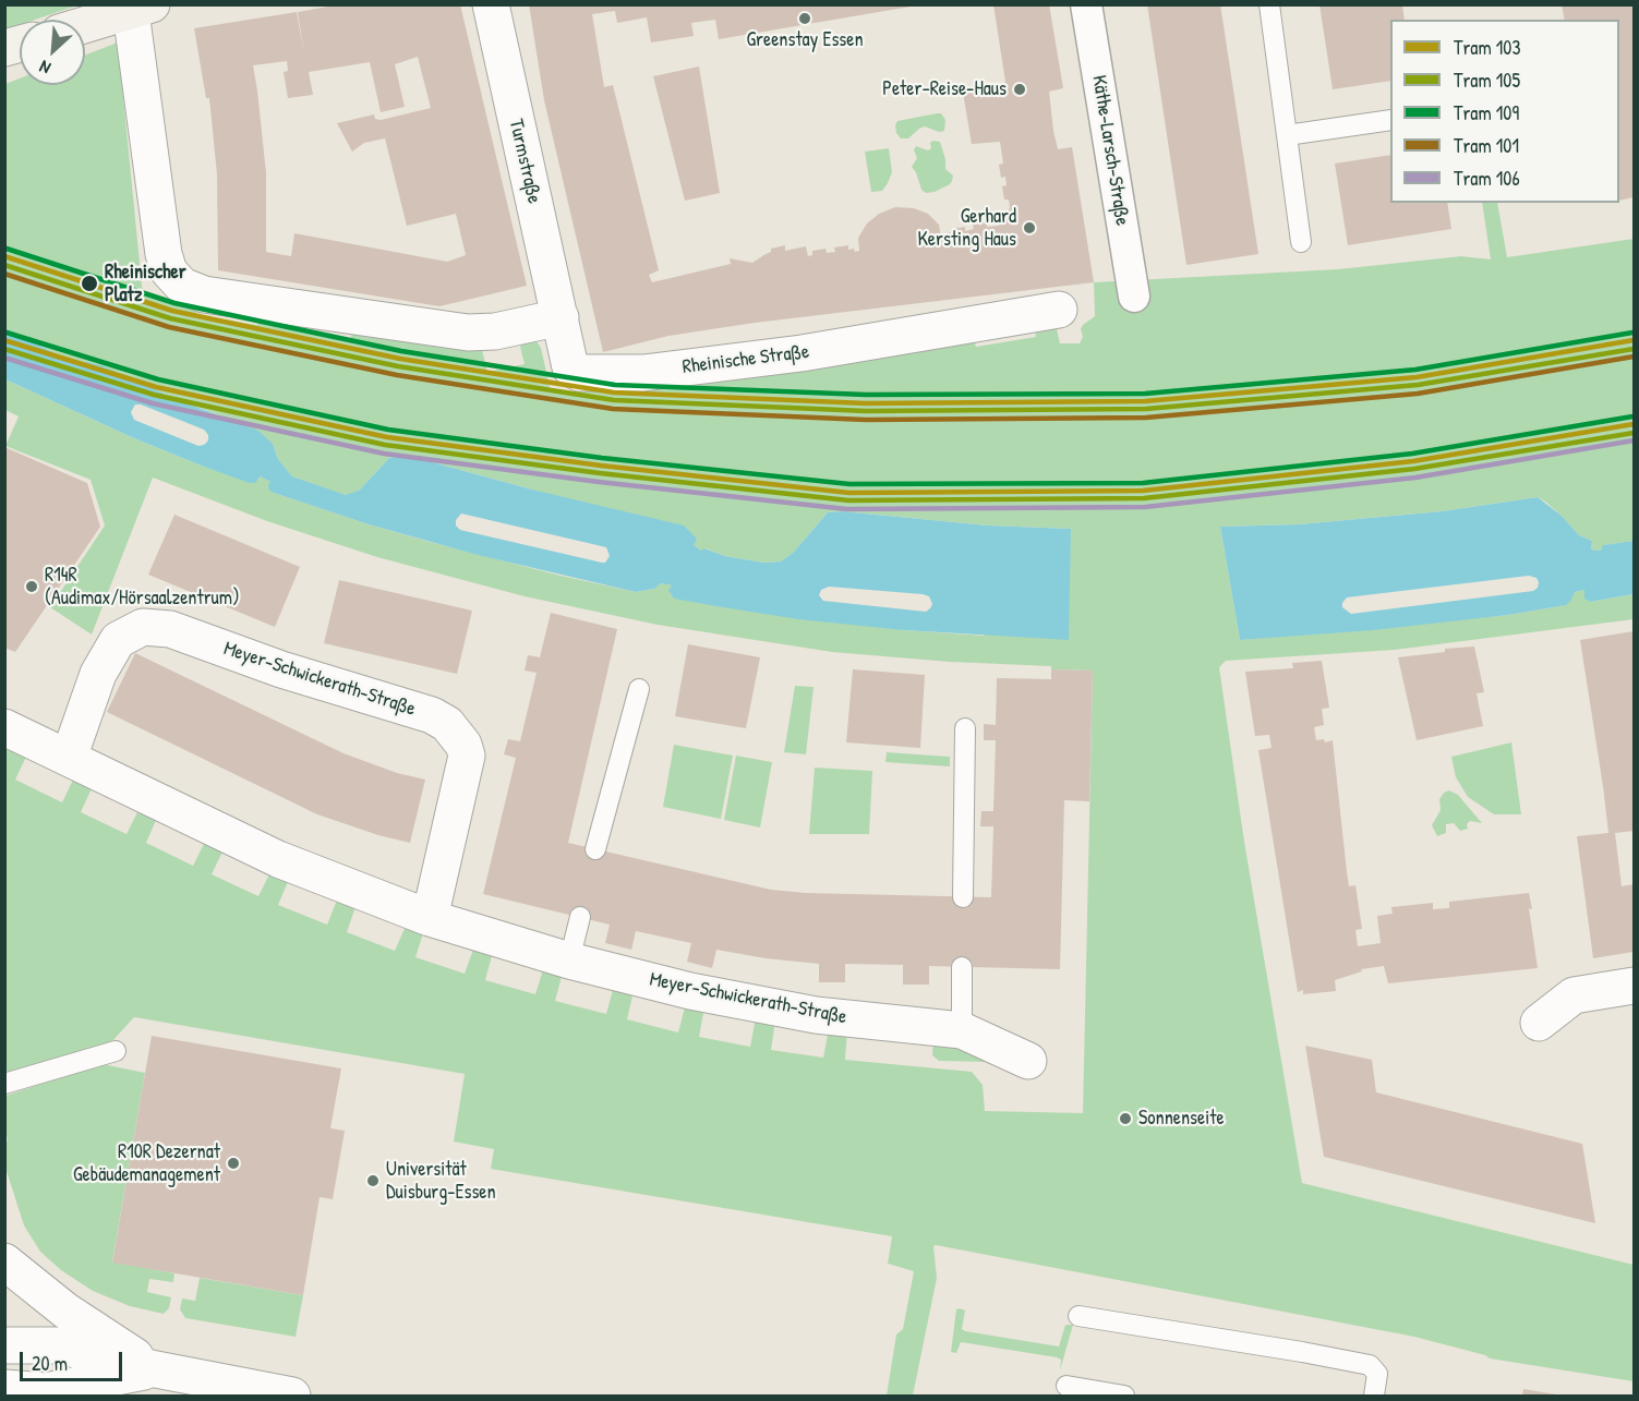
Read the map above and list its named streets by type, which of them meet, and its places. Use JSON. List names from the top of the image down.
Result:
{
  "streets": {
    "street": [
      "Käthe-Larsch-Straße",
      "Turmstraße",
      "Rheinische Straße",
      "Meyer-Schwickerath-Straße"
    ]
  },
  "crossings": [
    ["Turmstraße", "Rheinische Straße"]
  ],
  "places": [
    "Greenstay Essen",
    "Peter-Reise-Haus",
    "Gerhard Kersting Haus",
    "Rheinischer Platz",
    "R14R (Audimax/Hörsaalzentrum)",
    "Sonnenseite",
    "R10R Dezernat Gebäudemanagement",
    "Universität Duisburg-Essen"
  ],
  "lines": [
    "tram line 109",
    "tram line 103",
    "tram line 105",
    "tram line 101",
    "tram line 106"
  ],
  "legend": [
    "Tram 103",
    "Tram 105",
    "Tram 109",
    "Tram 101",
    "Tram 106"
  ],
  "scale_bar": "20 m",
  "north": "bottom left"
}
